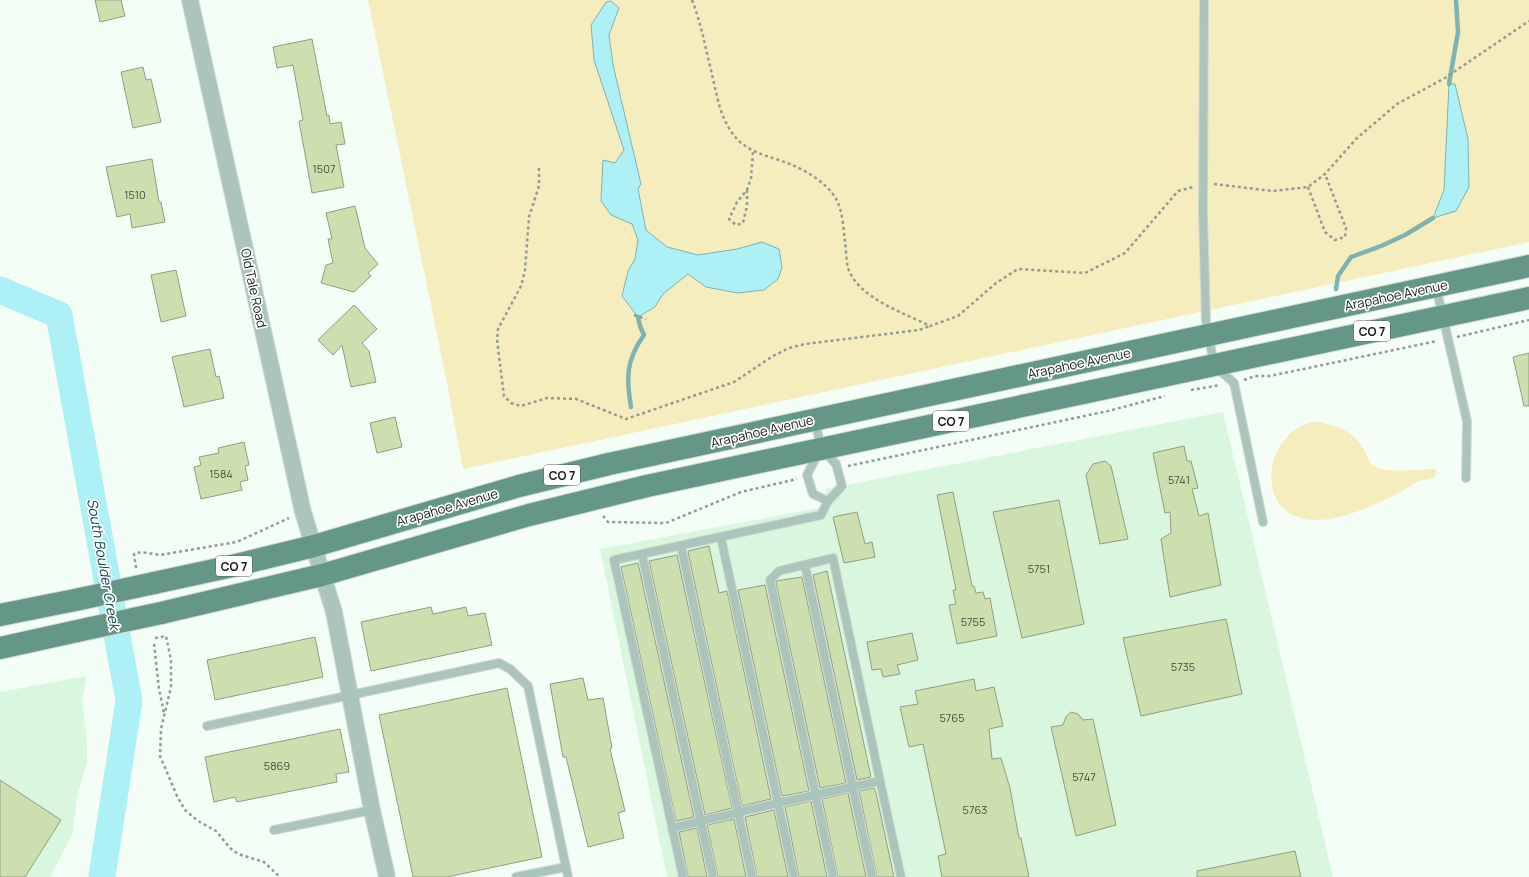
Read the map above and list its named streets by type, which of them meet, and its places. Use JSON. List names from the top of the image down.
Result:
{
  "streets": {
    "main road": ["Arapahoe Avenue", "CO 7"],
    "street": ["Old Tale Road"]
  },
  "crossings": [
    ["Old Tale Road", "Arapahoe Avenue"],
    ["Old Tale Road", "CO 7"]
  ],
  "water": ["South Boulder Creek"],
  "house_numbers": [
    "1507",
    "1510",
    "1584",
    "5741",
    "5751",
    "5755",
    "5735",
    "5765",
    "5869",
    "5747",
    "5763"
  ]
}
